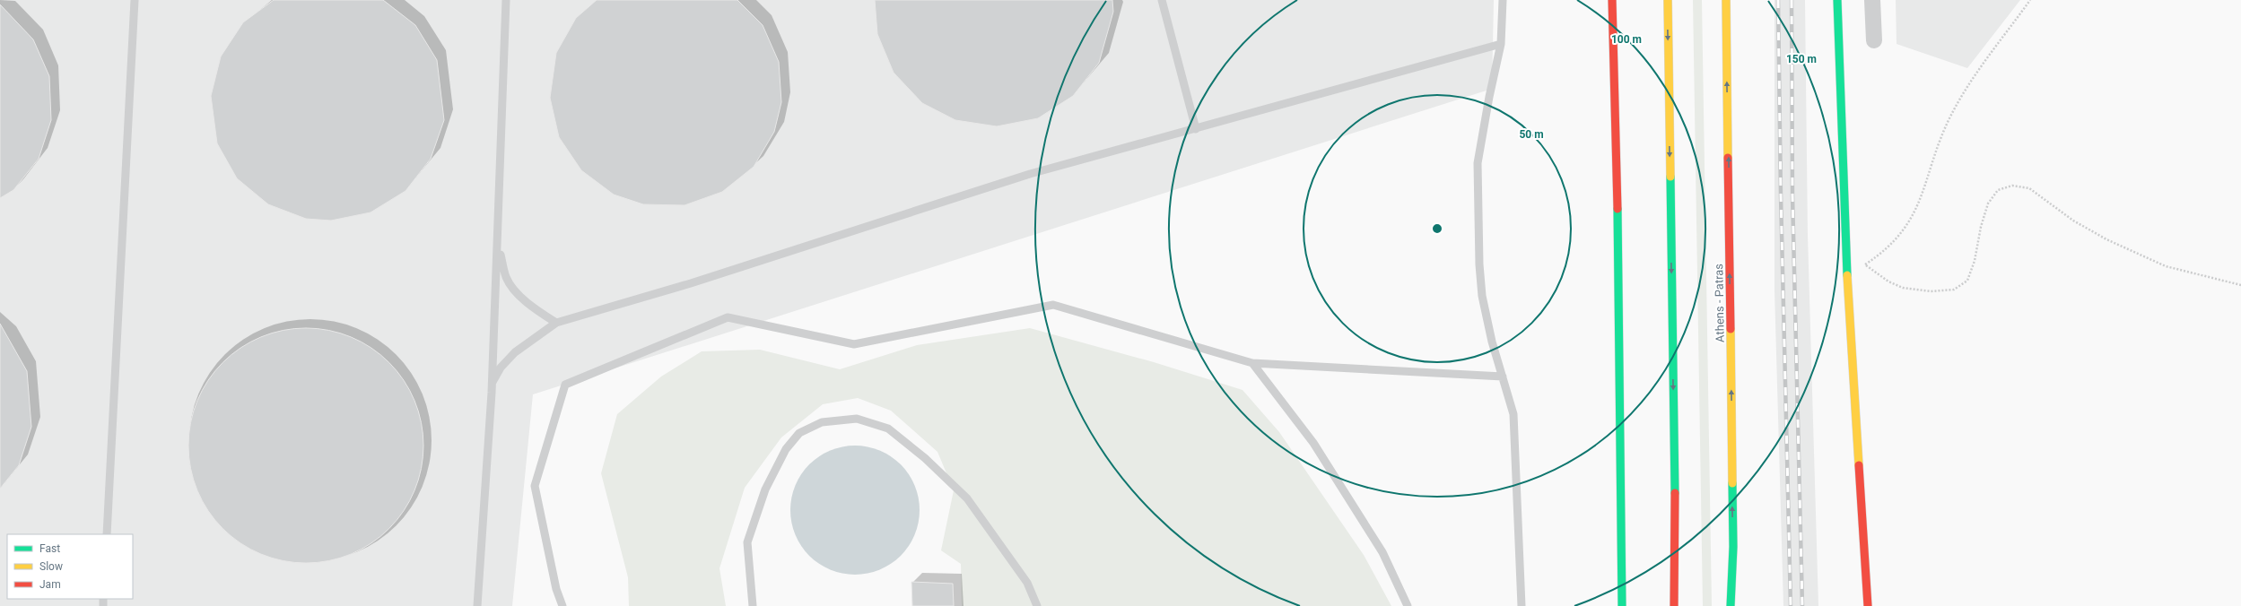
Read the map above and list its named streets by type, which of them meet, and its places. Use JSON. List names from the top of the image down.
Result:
{
  "streets": {
    "main road": ["Athens - Patras"]
  },
  "legend": ["Fast", "Slow", "Jam"],
  "rings": ["100 m", "150 m", "50 m"]
}
